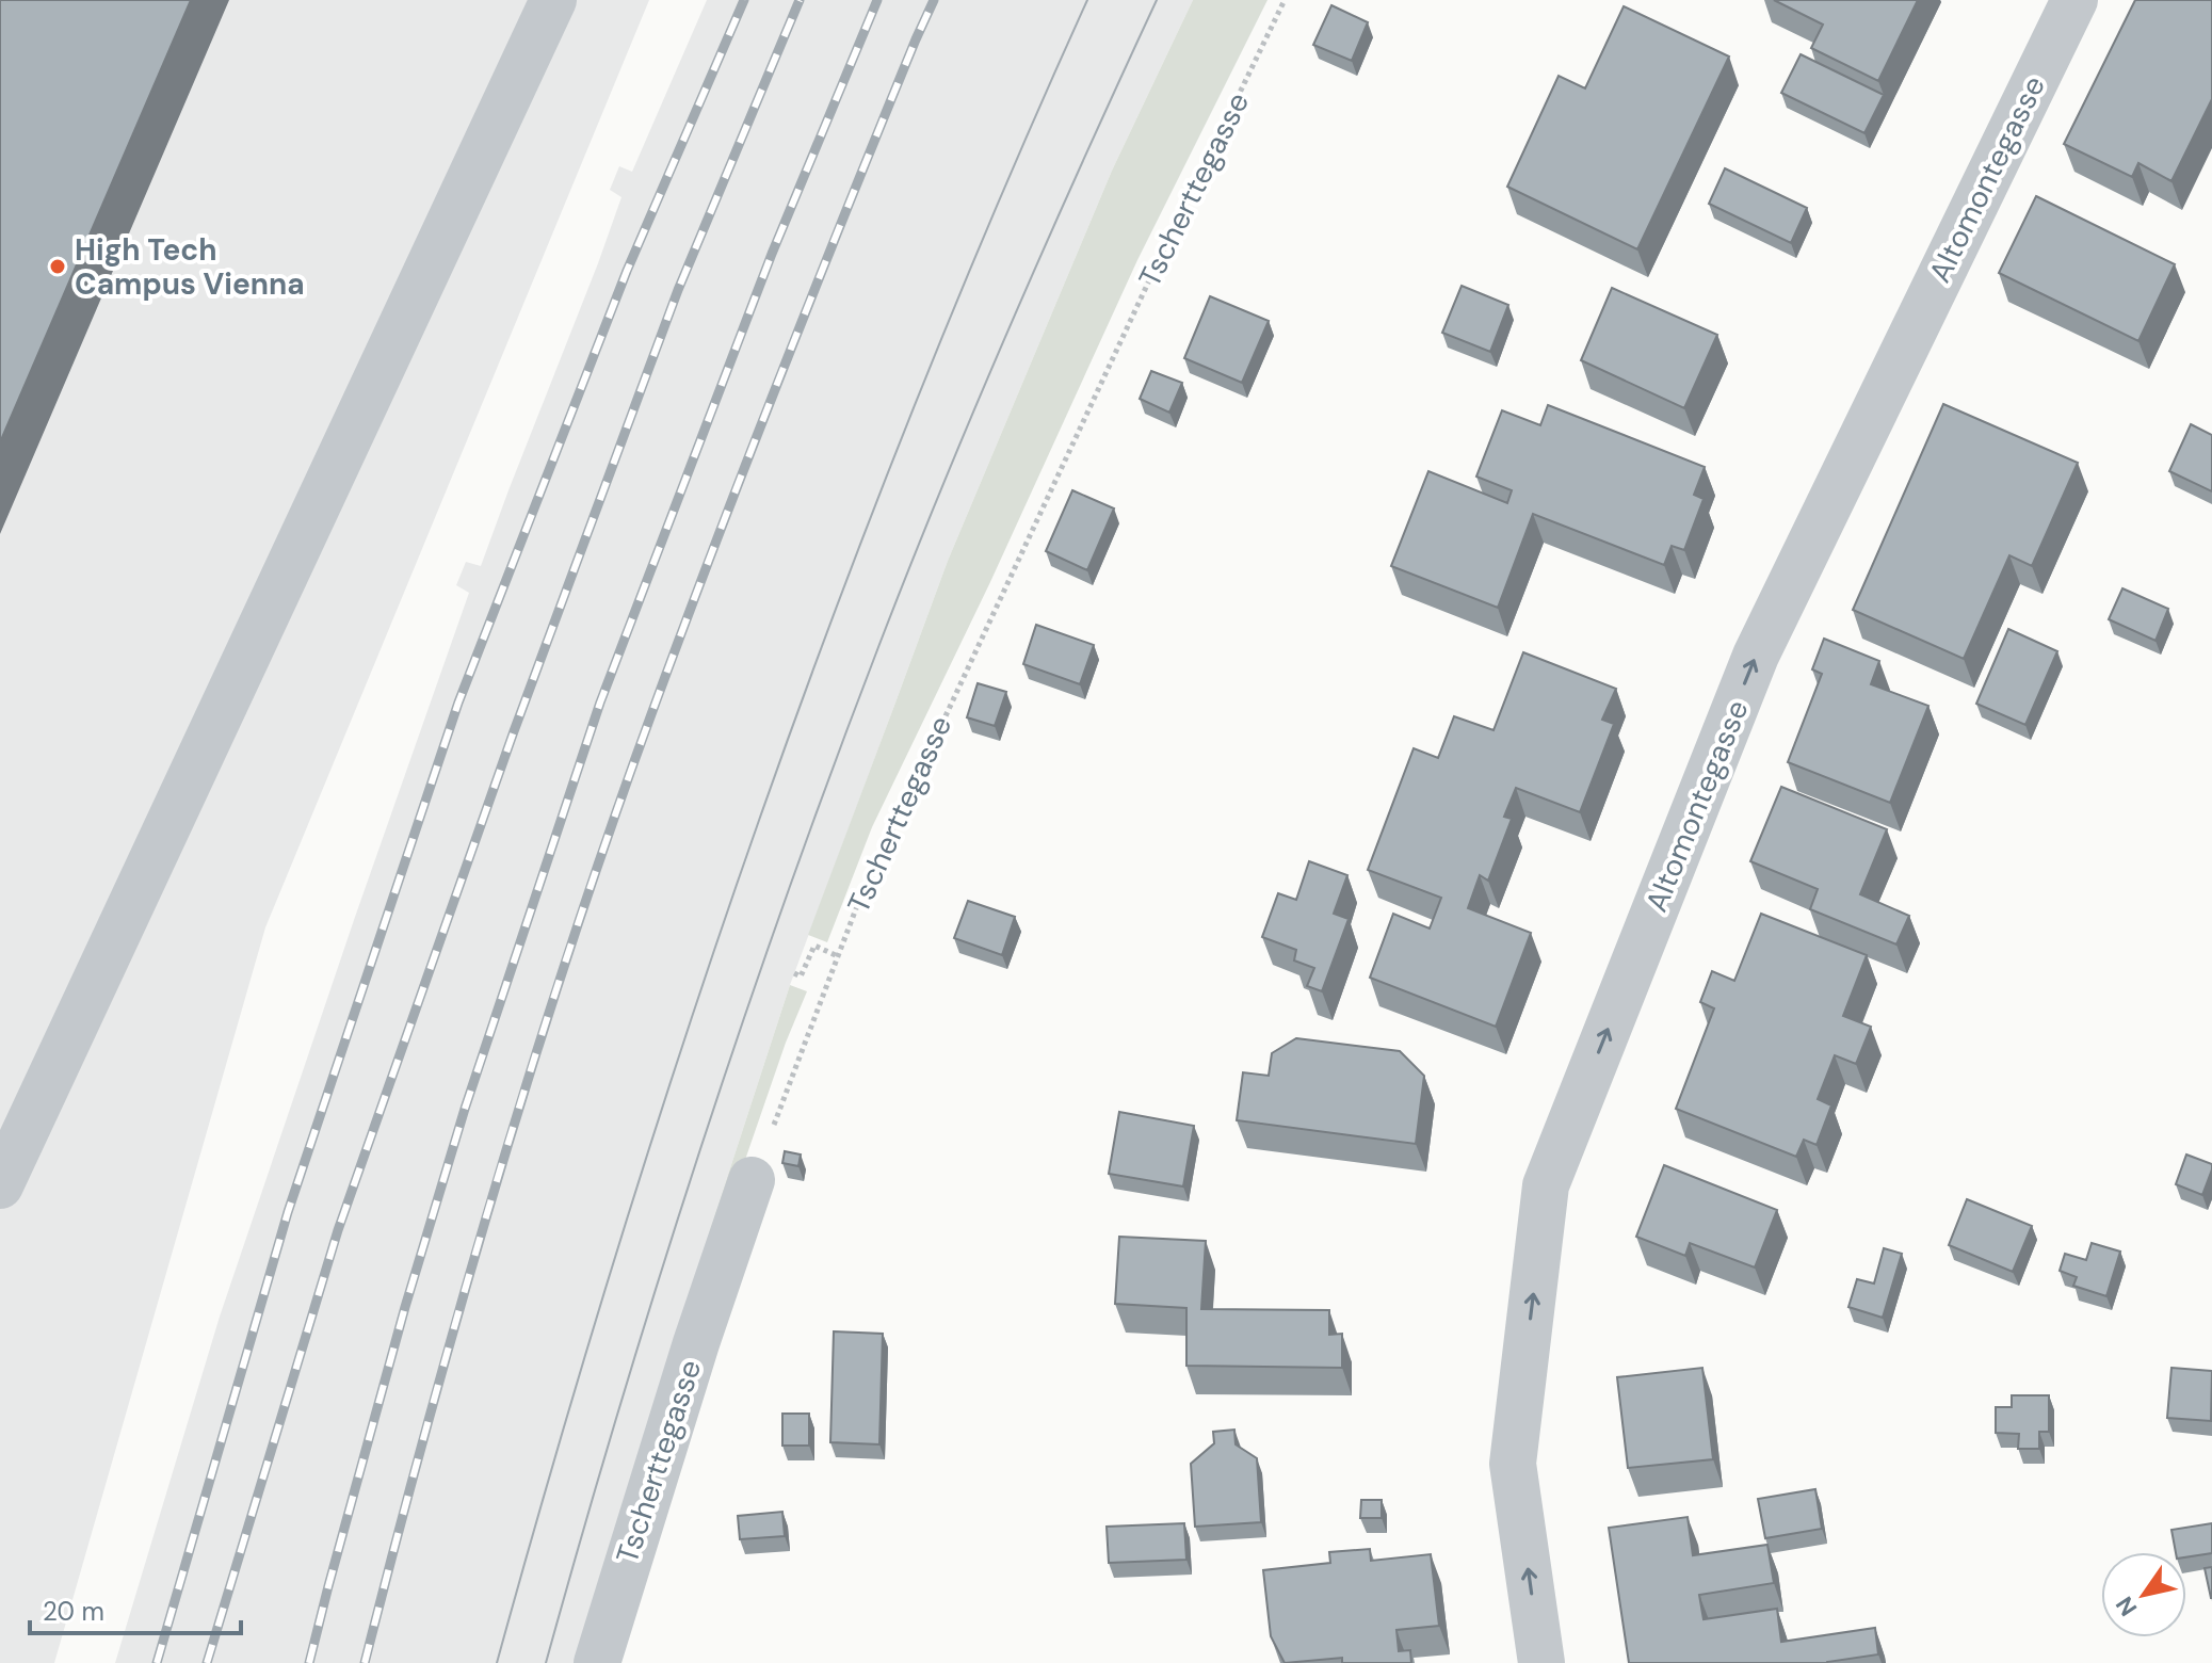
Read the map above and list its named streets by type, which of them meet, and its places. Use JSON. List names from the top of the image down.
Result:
{
  "streets": {
    "street": ["Altomontegasse", "Tscherttegasse"]
  },
  "one_way": ["Altomontegasse"],
  "places": ["High Tech Campus Vienna"],
  "scale_bar": "20 m",
  "north": "bottom left"
}
